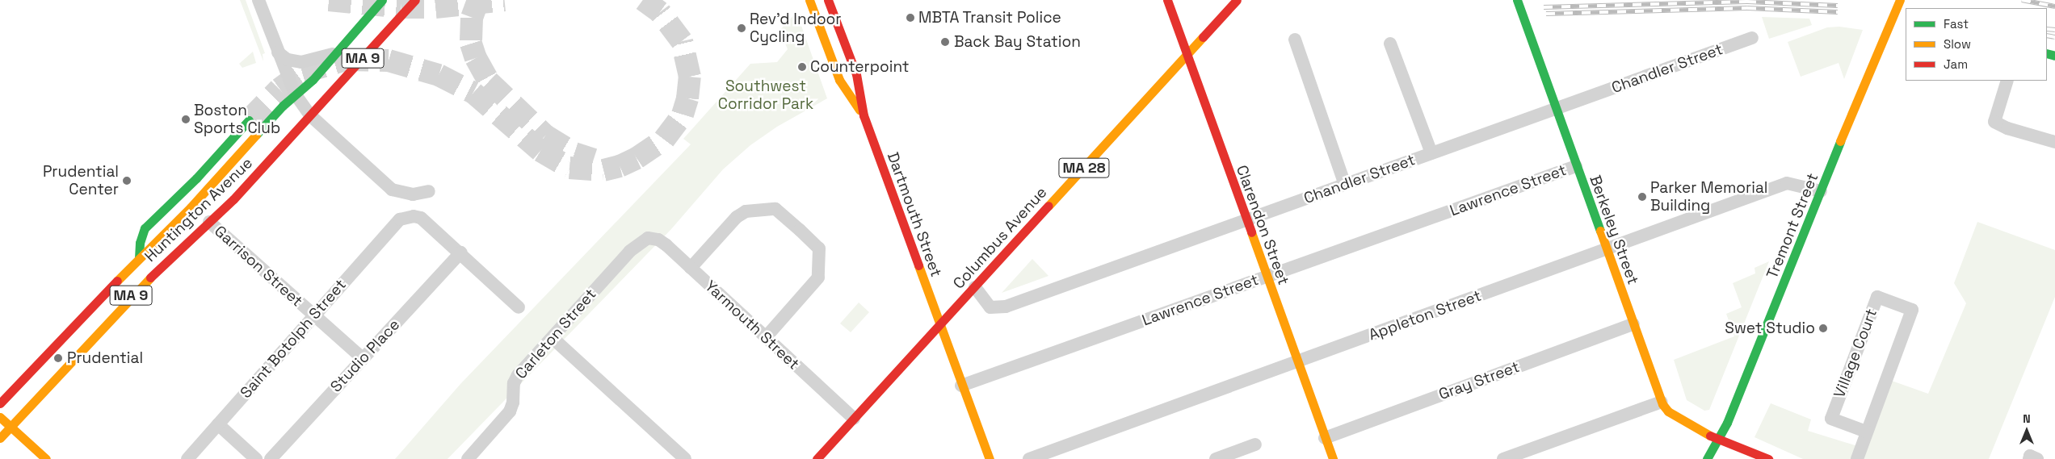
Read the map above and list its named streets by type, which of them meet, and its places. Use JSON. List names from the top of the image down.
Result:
{
  "streets": {
    "main road": [
      "MA 9",
      "MA 28",
      "Huntington Avenue",
      "Dartmouth Street",
      "Clarendon Street",
      "Tremont Street",
      "Berkeley Street",
      "Columbus Avenue"
    ],
    "street": [
      "Chandler Street",
      "Lawrence Street",
      "Garrison Street",
      "Appleton Street",
      "Yarmouth Street",
      "Carleton Street",
      "Saint Botolph Street",
      "Village Court",
      "Studio Place",
      "Gray Street"
    ]
  },
  "crossings": [
    ["Chandler Street", "Clarendon Street"],
    ["Chandler Street", "Berkeley Street"],
    ["Chandler Street", "Columbus Avenue"],
    ["Lawrence Street", "Dartmouth Street"],
    ["Lawrence Street", "Clarendon Street"],
    ["Lawrence Street", "Berkeley Street"],
    ["Huntington Avenue", "Garrison Street"],
    ["Dartmouth Street", "Columbus Avenue"],
    ["Clarendon Street", "Columbus Avenue"],
    ["Clarendon Street", "Appleton Street"],
    ["Clarendon Street", "Gray Street"],
    ["Tremont Street", "Berkeley Street"],
    ["Tremont Street", "Appleton Street"],
    ["Berkeley Street", "Appleton Street"],
    ["Berkeley Street", "Gray Street"],
    ["Columbus Avenue", "Yarmouth Street"],
    ["Garrison Street", "Saint Botolph Street"],
    ["Garrison Street", "Studio Place"],
    ["Yarmouth Street", "Carleton Street"],
    ["Saint Botolph Street", "Studio Place"]
  ],
  "parks": ["Southwest Corridor Park"],
  "places": [
    "MBTA Transit Police",
    "Rev'd Indoor Cycling",
    "Back Bay Station",
    "Counterpoint",
    "Boston Sports Club",
    "Prudential Center",
    "Parker Memorial Building",
    "Swet Studio",
    "Prudential"
  ],
  "legend": ["Fast", "Slow", "Jam"],
  "north": "top"
}
